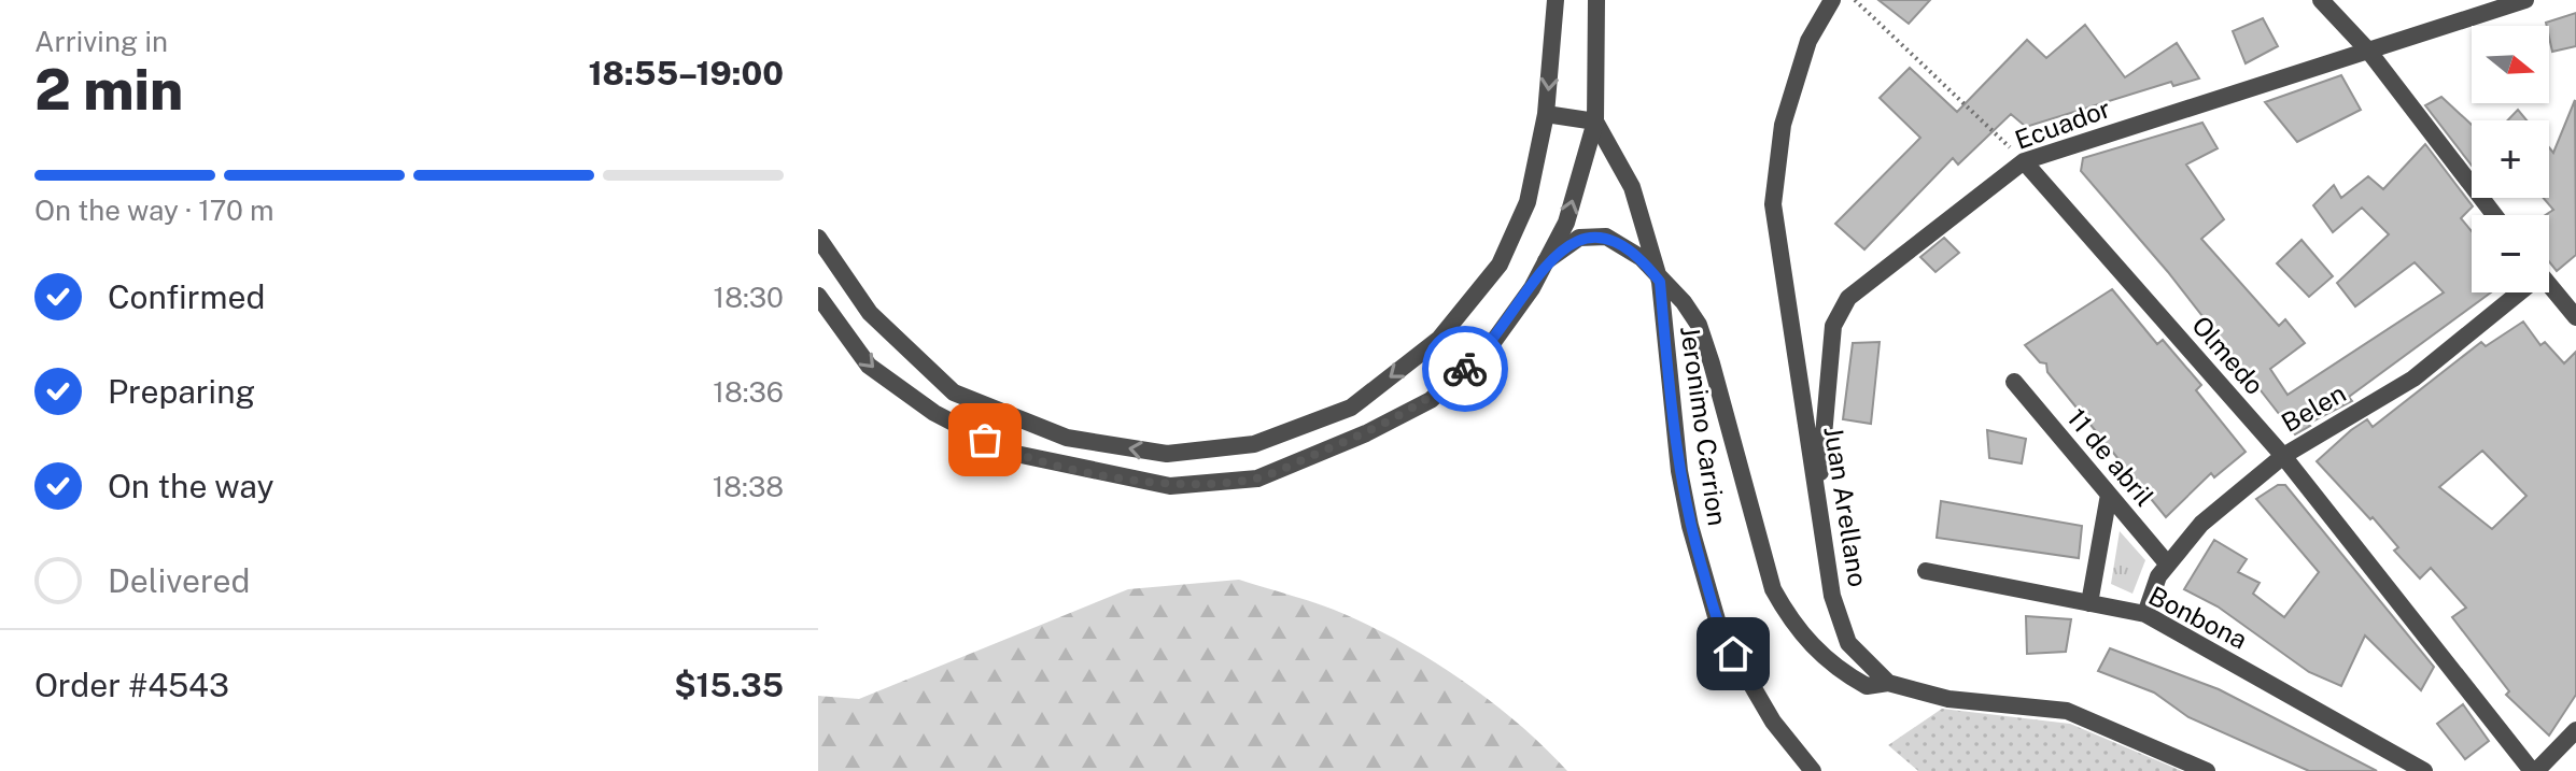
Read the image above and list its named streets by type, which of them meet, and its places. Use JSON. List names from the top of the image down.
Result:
{
  "streets": {
    "street": [
      "Ecuador",
      "Olmedo",
      "Belen",
      "Jeronimo Carrion",
      "11 de abril",
      "Juan Arellano",
      "Bonbona"
    ]
  },
  "crossings": [
    ["Ecuador", "Olmedo"],
    ["Ecuador", "Juan Arellano"],
    ["Olmedo", "Belen"],
    ["Belen", "11 de abril"],
    ["Belen", "Bonbona"]
  ],
  "north": "right",
  "page": {
    "heading": ["2 min", "Arriving in", "18:55–19:00"],
    "panel": ["Order #4543", "$15.35"],
    "map_buttons": ["+", "−"],
    "bar": "On the way · 170 m",
    "list": [
      ["Confirmed", "18:30"],
      ["Preparing", "18:36"],
      ["On the way", "18:38"],
      "Delivered"
    ]
  }
}
